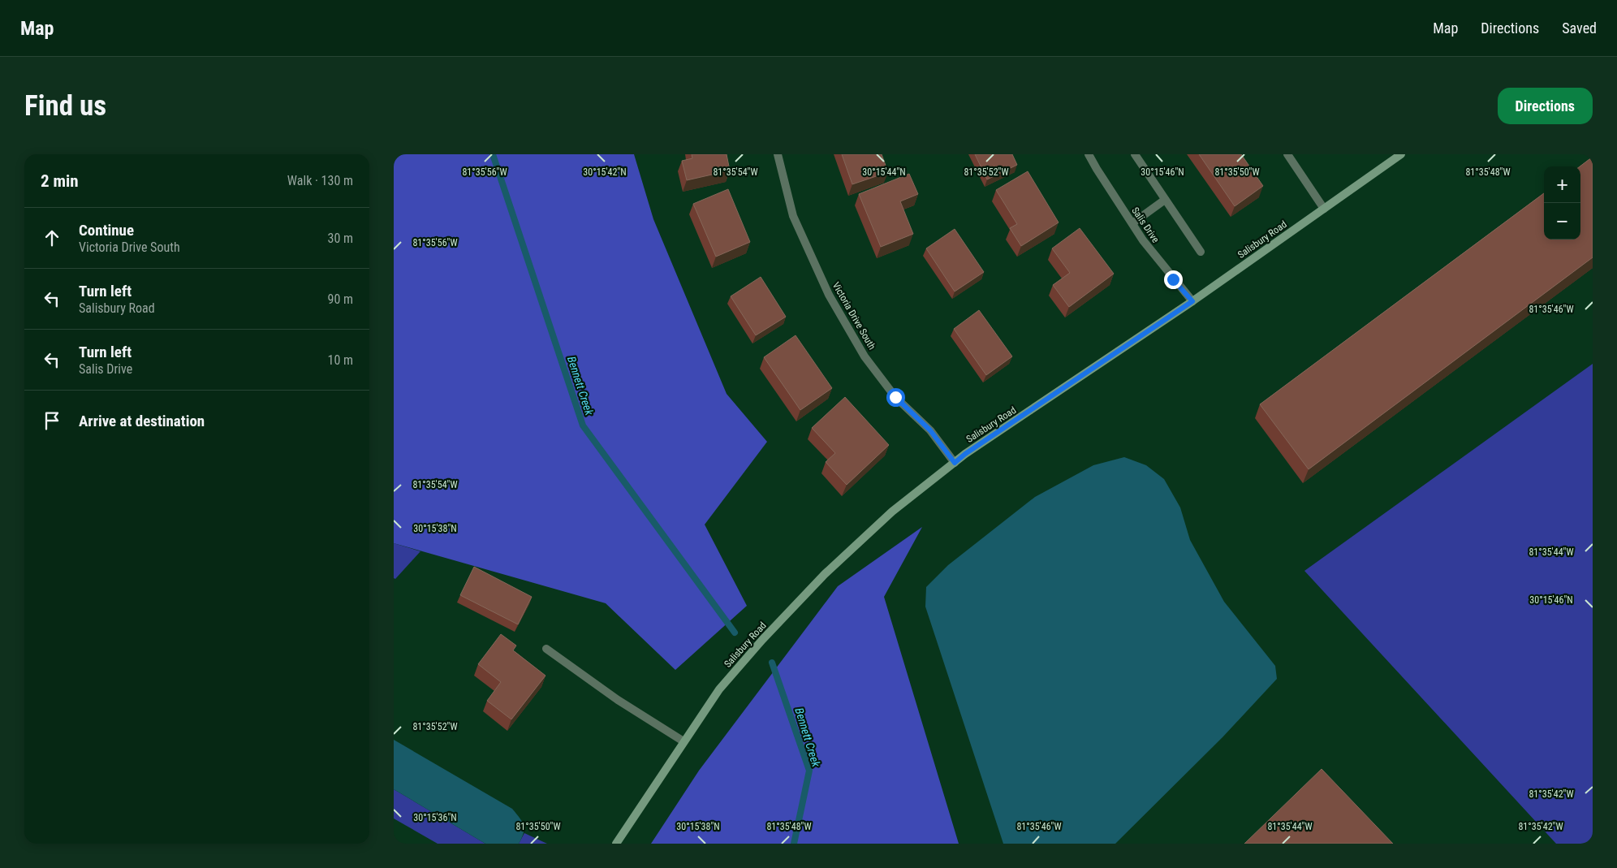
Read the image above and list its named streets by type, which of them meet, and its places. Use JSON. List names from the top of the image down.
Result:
{
  "streets": {
    "street": ["Salis Drive", "Salisbury Road", "Victoria Drive South"]
  },
  "crossings": [
    ["Salis Drive", "Salisbury Road"],
    ["Salisbury Road", "Victoria Drive South"]
  ],
  "water": ["Bennett Creek"],
  "page": {
    "header": "Map",
    "nav": ["Map", "Directions", "Saved"],
    "buttons": "Directions",
    "title": "Find us",
    "heading": ["2 min", "Walk · 130 m"],
    "map_buttons": ["+", "−"],
    "list": [
      ["Continue", "Victoria Drive South", "30 m"],
      ["Turn left", "Salisbury Road", "90 m"],
      ["Turn left", "Salis Drive", "10 m"],
      "Arrive at destination"
    ]
  },
  "coordinates": [
    "81°35'56\"W",
    "81°35'54\"W",
    "81°35'52\"W",
    "81°35'50\"W",
    "81°35'48\"W",
    "30°15'42\"N",
    "30°15'44\"N",
    "30°15'46\"N",
    "81°35'46\"W",
    "30°15'38\"N",
    "81°35'44\"W",
    "81°35'42\"W",
    "30°15'36\"N"
  ]
}
